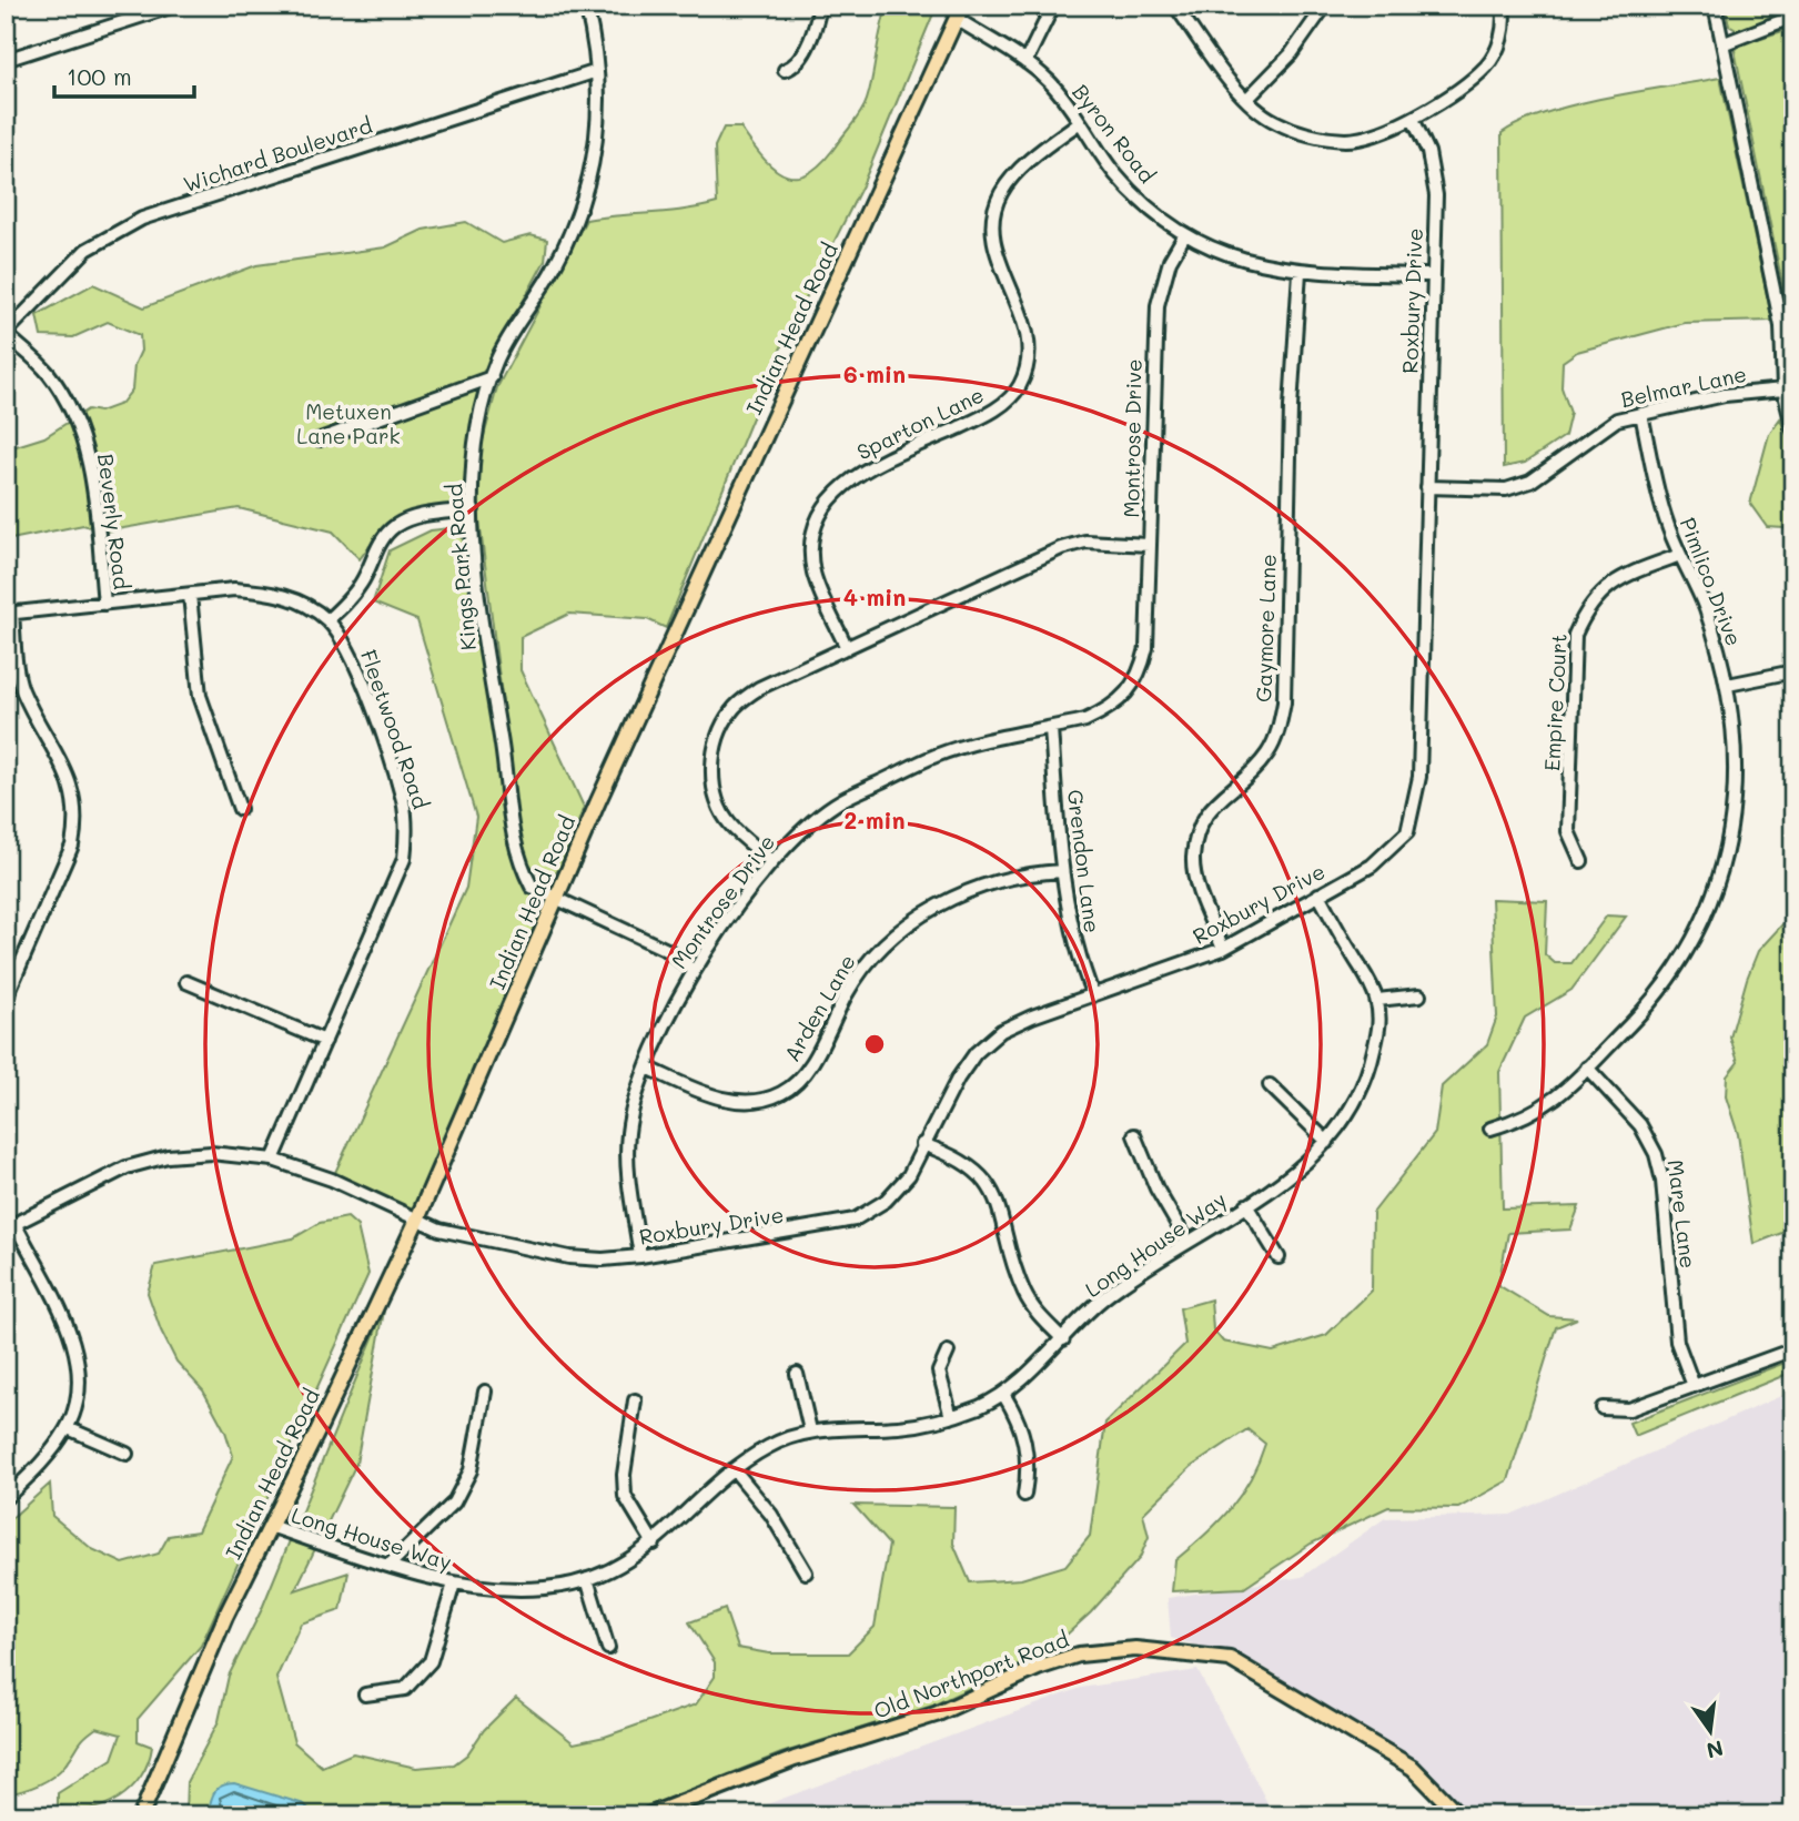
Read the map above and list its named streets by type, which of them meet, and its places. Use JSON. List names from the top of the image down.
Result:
{
  "streets": {
    "main road": ["Indian Head Road", "Old Northport Road"],
    "street": [
      "Byron Road",
      "Wichard Boulevard",
      "Roxbury Drive",
      "Belmar Lane",
      "Sparton Lane",
      "Montrose Drive",
      "Beverly Road",
      "Kings Park Road",
      "Pimlico Drive",
      "Gaymore Lane",
      "Empire Court",
      "Fleetwood Road",
      "Grendon Lane",
      "Arden Lane",
      "Mare Lane",
      "Long House Way"
    ]
  },
  "crossings": [
    ["Byron Road", "Roxbury Drive"],
    ["Byron Road", "Indian Head Road"],
    ["Byron Road", "Sparton Lane"],
    ["Byron Road", "Montrose Drive"],
    ["Byron Road", "Gaymore Lane"],
    ["Wichard Boulevard", "Beverly Road"],
    ["Wichard Boulevard", "Kings Park Road"],
    ["Roxbury Drive", "Indian Head Road"],
    ["Roxbury Drive", "Belmar Lane"],
    ["Roxbury Drive", "Montrose Drive"],
    ["Roxbury Drive", "Gaymore Lane"],
    ["Roxbury Drive", "Fleetwood Road"],
    ["Roxbury Drive", "Grendon Lane"],
    ["Indian Head Road", "Kings Park Road"],
    ["Indian Head Road", "Long House Way"],
    ["Belmar Lane", "Pimlico Drive"],
    ["Montrose Drive", "Kings Park Road"],
    ["Montrose Drive", "Grendon Lane"],
    ["Montrose Drive", "Arden Lane"],
    ["Beverly Road", "Fleetwood Road"],
    ["Pimlico Drive", "Empire Court"],
    ["Pimlico Drive", "Mare Lane"],
    ["Grendon Lane", "Arden Lane"]
  ],
  "parks": ["Metuxen Lane Park"],
  "scale_bar": "100 m",
  "north": "bottom",
  "rings": ["6 min", "4 min", "2 min"]
}
